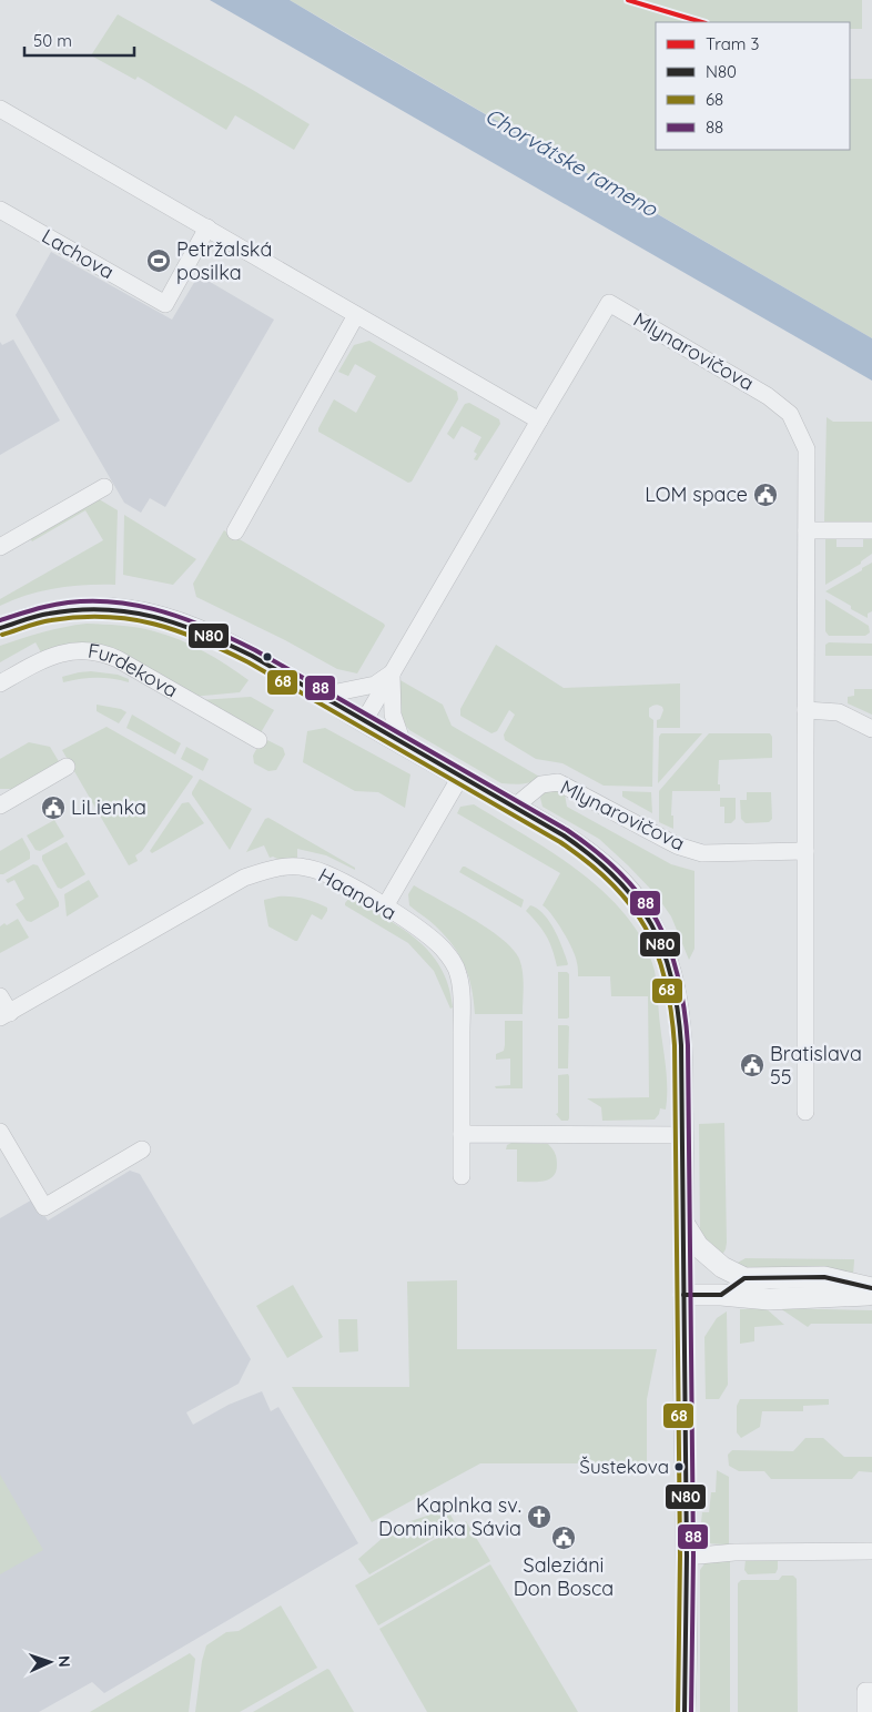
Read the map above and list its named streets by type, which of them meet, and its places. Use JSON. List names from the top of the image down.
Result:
{
  "streets": {
    "street": [
      "Lachova",
      "Mlynarovičova",
      "Furdekova",
      "Haanova"
    ]
  },
  "water": ["Chorvátske rameno"],
  "places": {
    "sports": ["Petržalská posilka"],
    "public building": [
      "LOM space",
      "LiLienka",
      "Bratislava 55",
      "Saleziáni Don Bosca"
    ],
    "other": ["Šustekova"],
    "church": ["Kaplnka sv. Dominika Sávia"]
  },
  "lines": [
    "tram line 3",
    "transit line 88",
    "transit line N80",
    "transit line 68"
  ],
  "legend": [
    "Tram 3",
    "N80",
    "68",
    "88"
  ],
  "scale_bar": "50 m",
  "north": "right"
}
